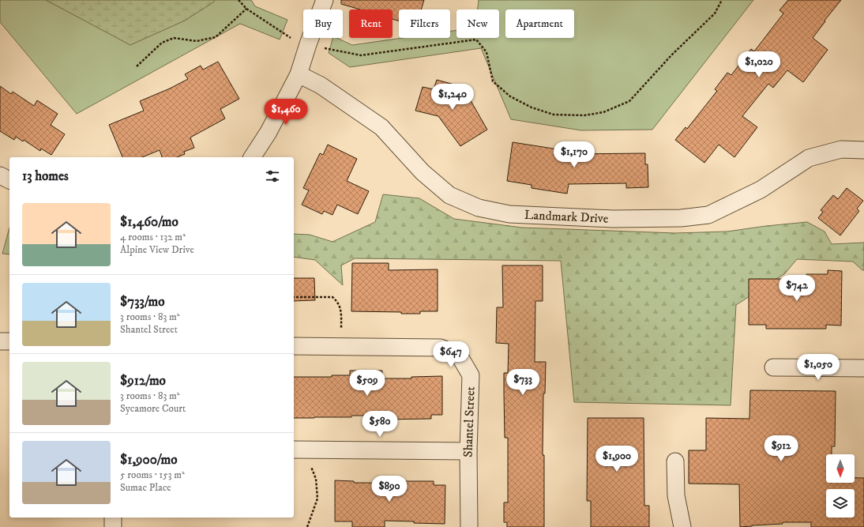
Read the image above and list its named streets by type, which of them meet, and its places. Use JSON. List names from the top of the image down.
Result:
{
  "streets": {
    "street": ["Landmark Drive", "Shantel Street"]
  },
  "north": "bottom",
  "page": {
    "chip": [
      "Buy",
      "Rent",
      "Filters",
      "New",
      "Apartment"
    ],
    "price": [
      "$1,020",
      "$1,240",
      "$1,460",
      "$1,170",
      "$742",
      "$647",
      "$1,050",
      "$733",
      "$509",
      "$580",
      "$912",
      "$1,900",
      "$890"
    ],
    "heading": "13 homes",
    "list": [
      {
        "name": "$1,460/mo",
        "note": "4 rooms · 132 m² · Alpine View Drive"
      },
      {
        "name": "$733/mo",
        "note": "3 rooms · 83 m² · Shantel Street"
      },
      {
        "name": "$912/mo",
        "note": "3 rooms · 83 m² · Sycamore Court"
      },
      {
        "name": "$1,900/mo",
        "note": "5 rooms · 153 m² · Sumac Place"
      }
    ]
  }
}
